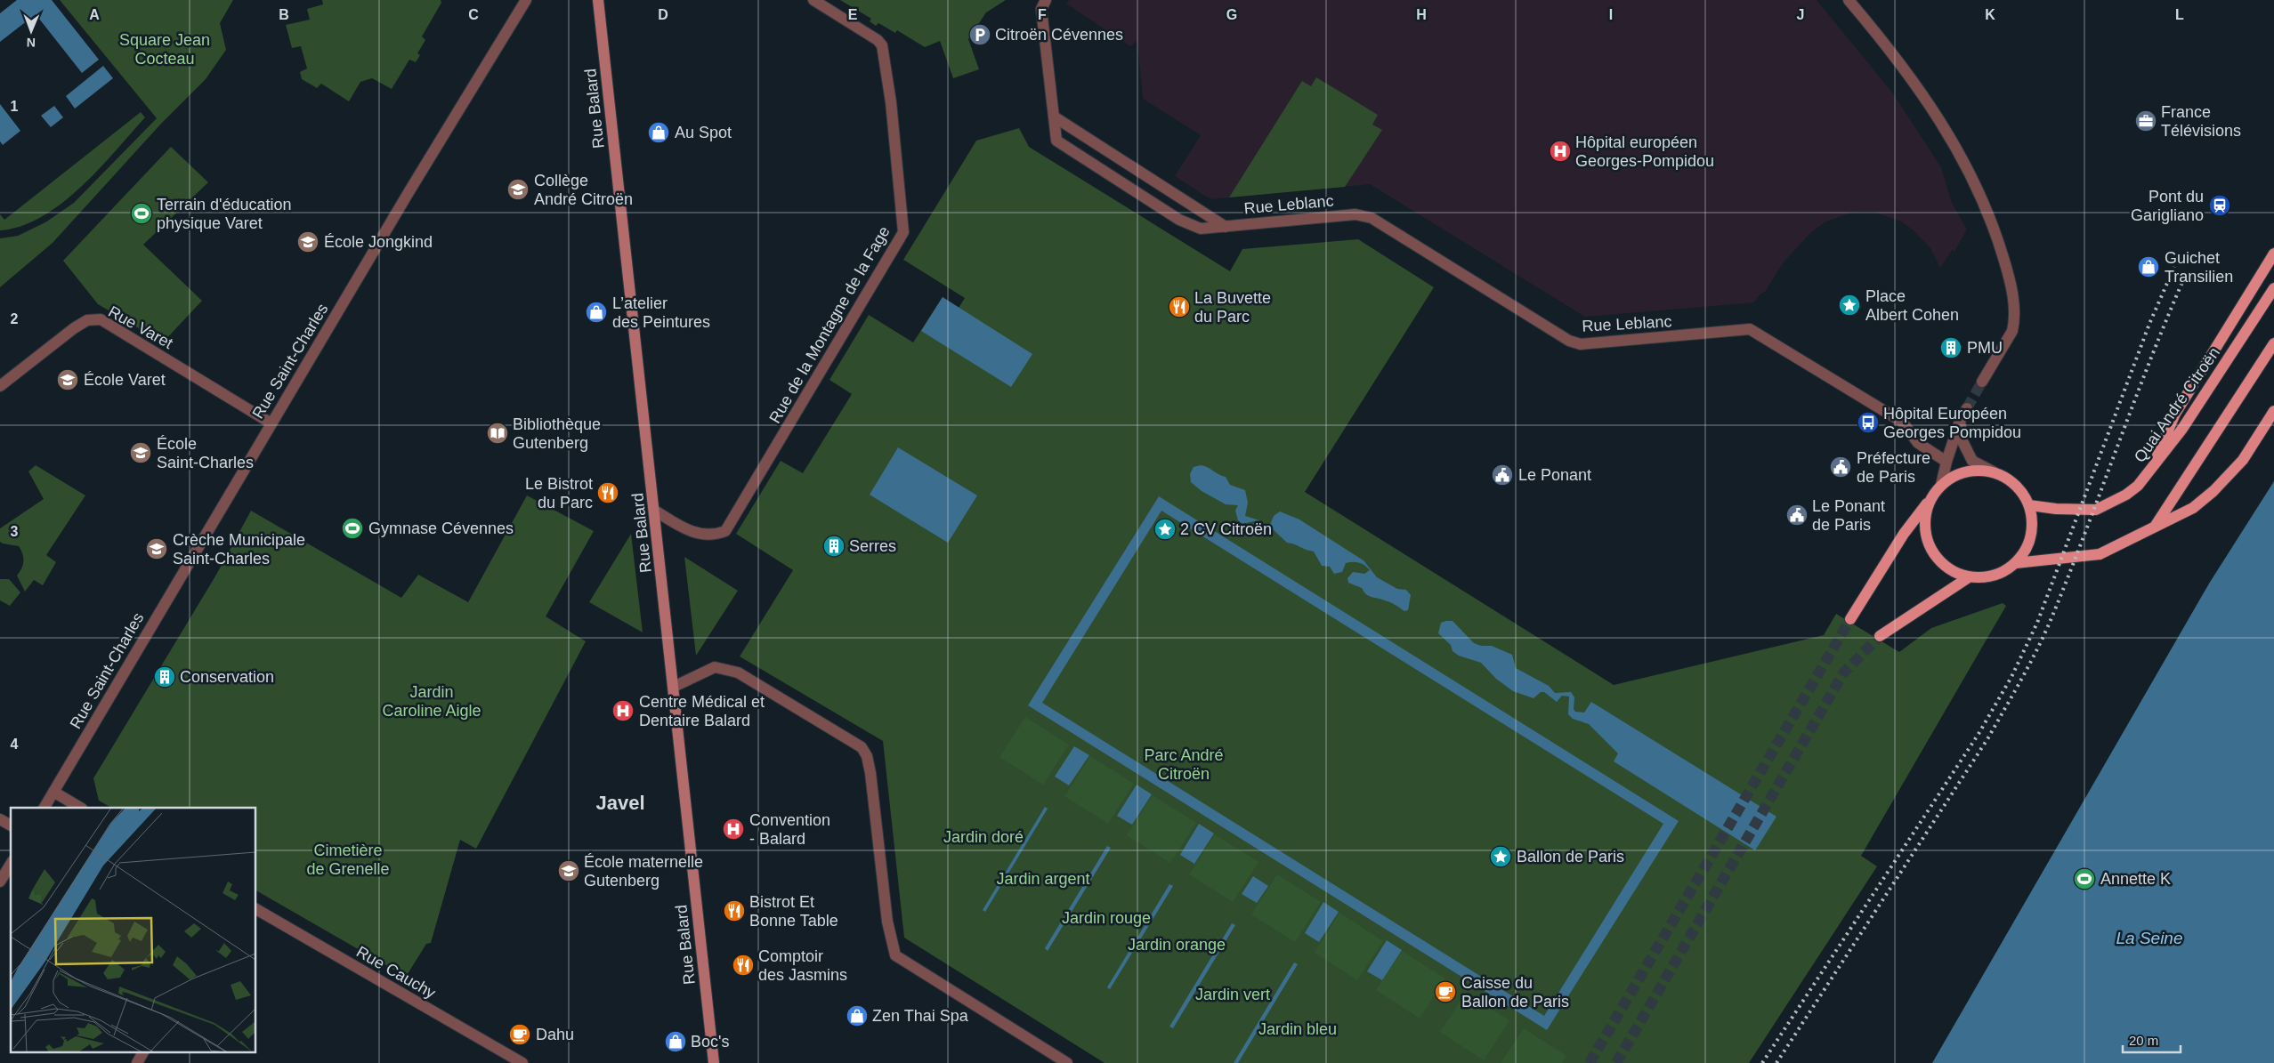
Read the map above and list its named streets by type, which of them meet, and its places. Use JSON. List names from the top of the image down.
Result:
{
  "streets": {
    "main road": ["Quai André Citroën"],
    "street": [
      "Rue Balard",
      "Rue Leblanc",
      "Rue de la Montagne de la Fage",
      "Rue Varet",
      "Rue Saint-Charles",
      "Rue Cauchy"
    ]
  },
  "crossings": [
    ["Rue Balard", "Rue de la Montagne de la Fage"],
    ["Rue Varet", "Rue Saint-Charles"]
  ],
  "districts": ["Javel"],
  "water": ["La Seine"],
  "parks": [
    "Square Jean Cocteau",
    "Jardin Caroline Aigle",
    "Parc André Citroën",
    "Jardin doré",
    "Cimetière de Grenelle",
    "Jardin argent",
    "Jardin rouge",
    "Jardin orange",
    "Jardin vert",
    "Jardin bleu"
  ],
  "places": {
    "parking": ["Citroën Cévennes"],
    "office": ["France Télévisions"],
    "shop": [
      "Au Spot",
      "Guichet Transilien",
      "L’atelier des Peintures",
      "Zen Thai Spa",
      "Boc's"
    ],
    "hospital": ["Hôpital européen Georges-Pompidou", "Centre Médical et Dentaire Balard", "Convention - Balard"],
    "school or university": [
      "Collège André Citroën",
      "École Jongkind",
      "École Varet",
      "École Saint-Charles",
      "Crèche Municipale Saint-Charles",
      "École maternelle Gutenberg"
    ],
    "station": ["Pont du Garigliano"],
    "sports": ["Terrain d'éducation physique Varet", "Gymnase Cévennes", "Annette K"],
    "place": ["Place Albert Cohen", "2 CV Citroën", "Ballon de Paris"],
    "restaurant": [
      "La Buvette du Parc",
      "Le Bistrot du Parc",
      "Bistrot Et Bonne Table",
      "Comptoir des Jasmins"
    ],
    "building": ["PMU", "Serres", "Conservation"],
    "bus stop": ["Hôpital Européen Georges Pompidou"],
    "library": ["Bibliothèque Gutenberg"],
    "public building": ["Préfecture de Paris", "Le Ponant", "Le Ponant de Paris"],
    "cafe": ["Caisse du Ballon de Paris", "Dahu"]
  },
  "scale_bar": "20 m",
  "north": "bottom",
  "grid": {
    "columns": [
      "A",
      "B",
      "C",
      "D",
      "E",
      "F",
      "G",
      "H",
      "I",
      "J",
      "K",
      "L"
    ],
    "rows": [
      "1",
      "2",
      "3",
      "4"
    ]
  }
}
